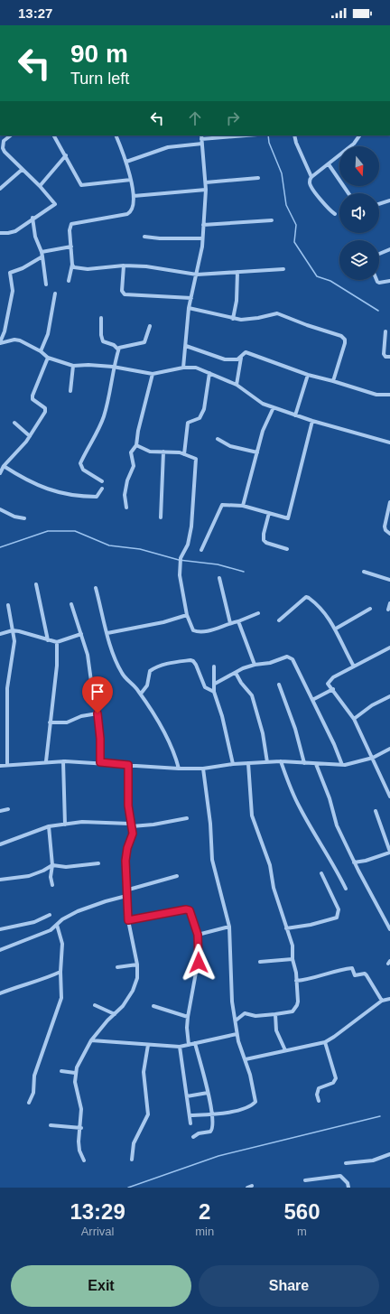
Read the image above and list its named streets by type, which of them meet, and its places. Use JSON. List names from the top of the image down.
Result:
{
  "north": "bottom",
  "page": {
    "status": "13:27",
    "turn": ["90 m", "Turn left"],
    "eta": [
      "13:29",
      "Arrival",
      "2",
      "min",
      "560",
      "m"
    ],
    "buttons": ["Exit", "Share"]
  }
}
